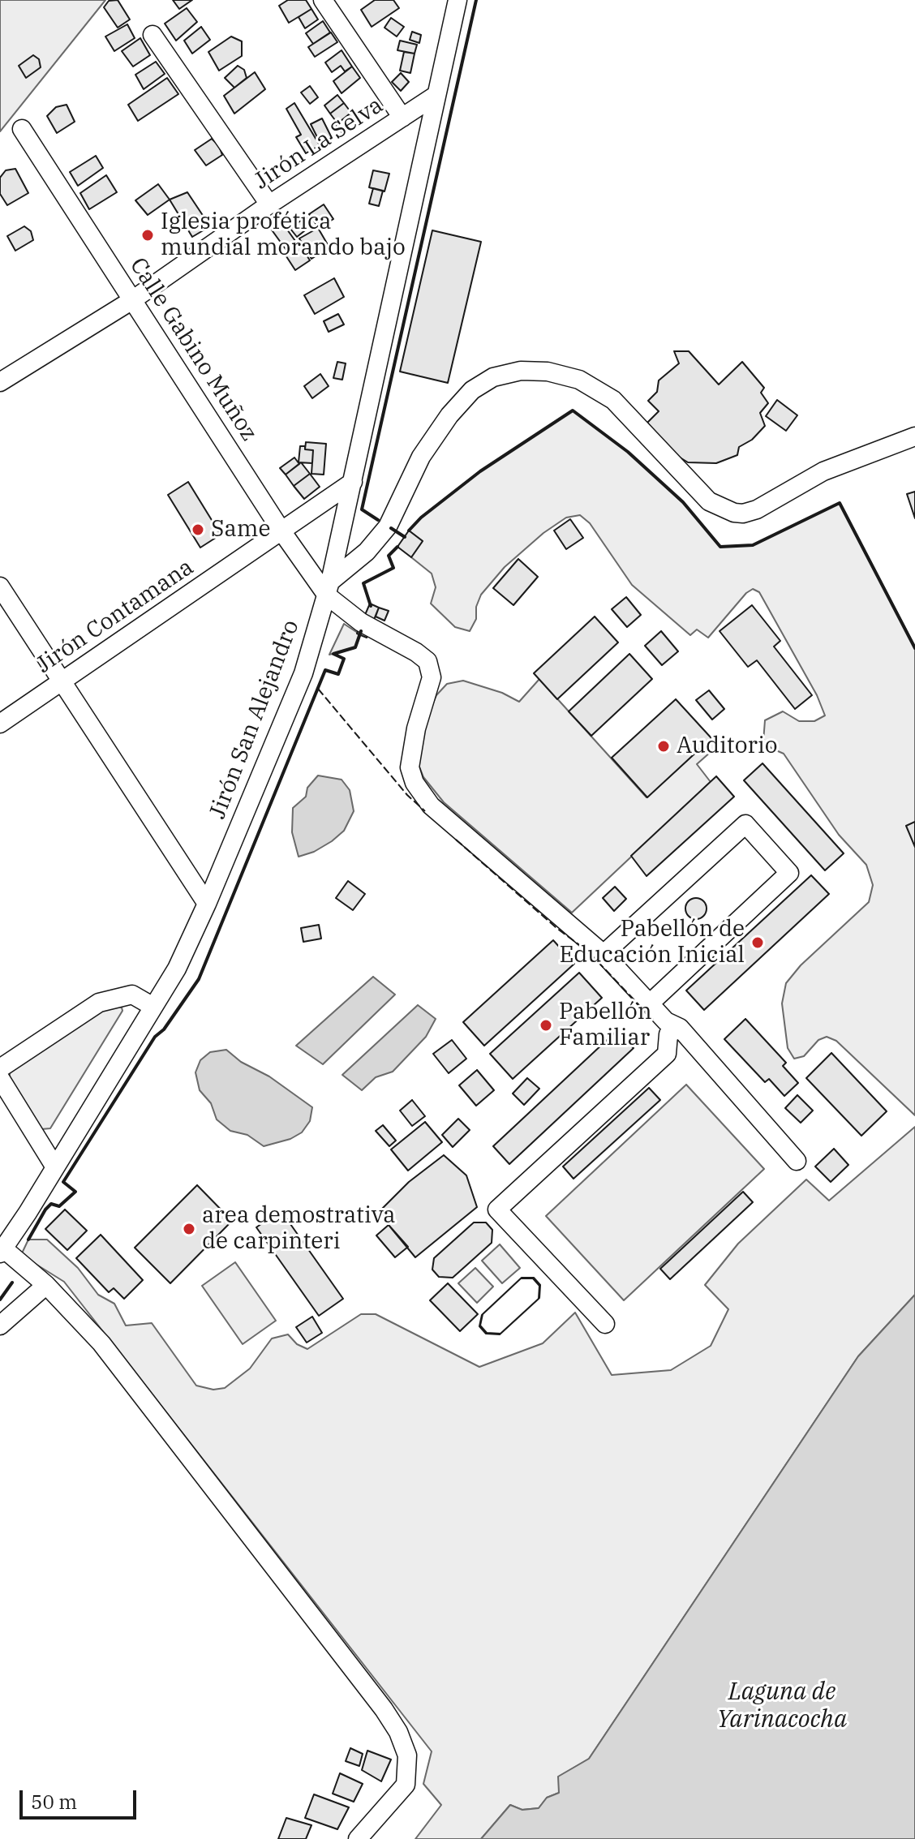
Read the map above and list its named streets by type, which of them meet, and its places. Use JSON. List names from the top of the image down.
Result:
{
  "streets": {
    "street": [
      "Jirón La Selva",
      "Calle Gabino Muñoz",
      "Jirón Contamana",
      "Jirón San Alejandro"
    ]
  },
  "crossings": [
    ["Jirón La Selva", "Calle Gabino Muñoz"],
    ["Jirón La Selva", "Jirón San Alejandro"],
    ["Calle Gabino Muñoz", "Jirón Contamana"],
    ["Calle Gabino Muñoz", "Jirón San Alejandro"],
    ["Jirón Contamana", "Jirón San Alejandro"]
  ],
  "water": ["Laguna de Yarinacocha"],
  "places": [
    "Iglesia profética mundial morando bajo",
    "Same",
    "Auditorio",
    "Pabellón de Educación Inicial",
    "Pabellón Familiar",
    "area demostrativa de carpinteri"
  ],
  "scale_bar": "50 m"
}
